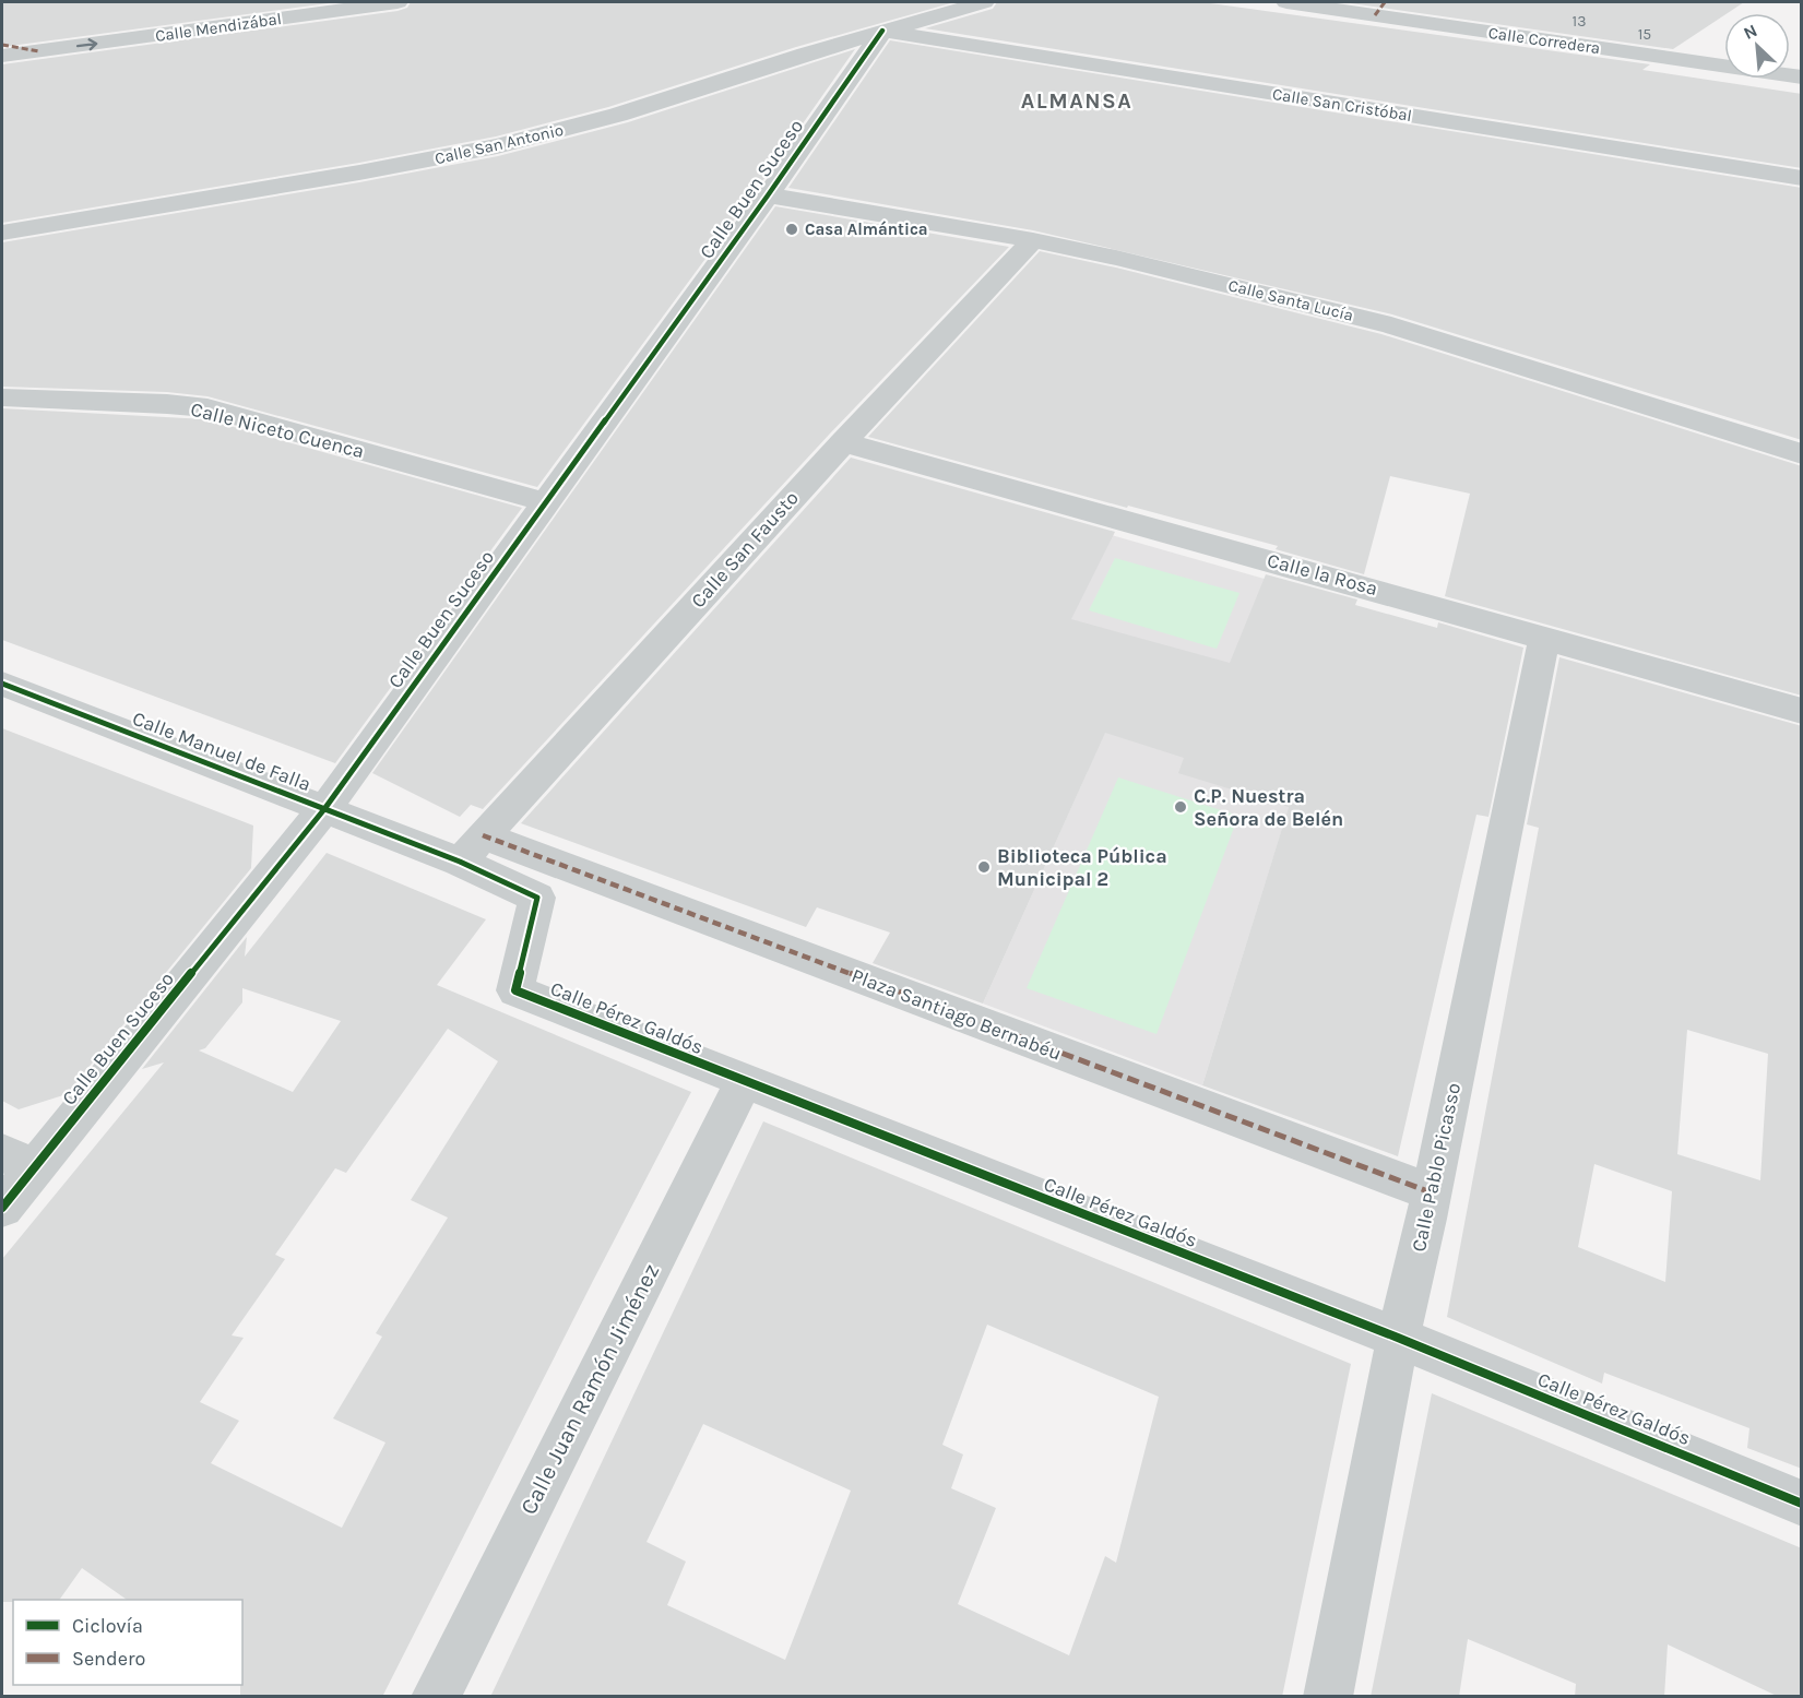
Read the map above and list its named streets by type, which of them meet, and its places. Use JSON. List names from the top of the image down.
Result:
{
  "streets": {
    "street": [
      "Calle Mendizábal",
      "Calle Corredera",
      "Calle San Cristóbal",
      "Calle San Antonio",
      "Calle Buen Suceso",
      "Calle Santa Lucía",
      "Calle Niceto Cuenca",
      "Calle San Fausto",
      "Calle la Rosa",
      "Calle Manuel de Falla",
      "Plaza Santiago Bernabéu",
      "Calle Pérez Galdós",
      "Calle Pablo Picasso",
      "Calle Juan Ramón Jiménez"
    ]
  },
  "crossings": [
    ["Calle San Cristóbal", "Calle San Antonio"],
    ["Calle San Cristóbal", "Calle Buen Suceso"],
    ["Calle San Antonio", "Calle Buen Suceso"],
    ["Calle Buen Suceso", "Calle Santa Lucía"],
    ["Calle Buen Suceso", "Calle Niceto Cuenca"],
    ["Calle Buen Suceso", "Calle Manuel de Falla"],
    ["Calle Santa Lucía", "Calle San Fausto"],
    ["Calle San Fausto", "Calle la Rosa"],
    ["Calle San Fausto", "Calle Manuel de Falla"],
    ["Calle San Fausto", "Plaza Santiago Bernabéu"],
    ["Calle la Rosa", "Calle Pablo Picasso"],
    ["Calle Manuel de Falla", "Plaza Santiago Bernabéu"],
    ["Calle Manuel de Falla", "Calle Pérez Galdós"],
    ["Plaza Santiago Bernabéu", "Calle Pablo Picasso"],
    ["Calle Pérez Galdós", "Calle Pablo Picasso"],
    ["Calle Pérez Galdós", "Calle Juan Ramón Jiménez"]
  ],
  "one_way": ["Calle Mendizábal"],
  "districts": ["ALMANSA"],
  "places": ["Casa Almántica", "C.P. Nuestra Señora de Belén", "Biblioteca Pública Municipal 2"],
  "house_numbers": ["13", "15"],
  "legend": ["Ciclovía", "Sendero"],
  "north": "top left"
}
